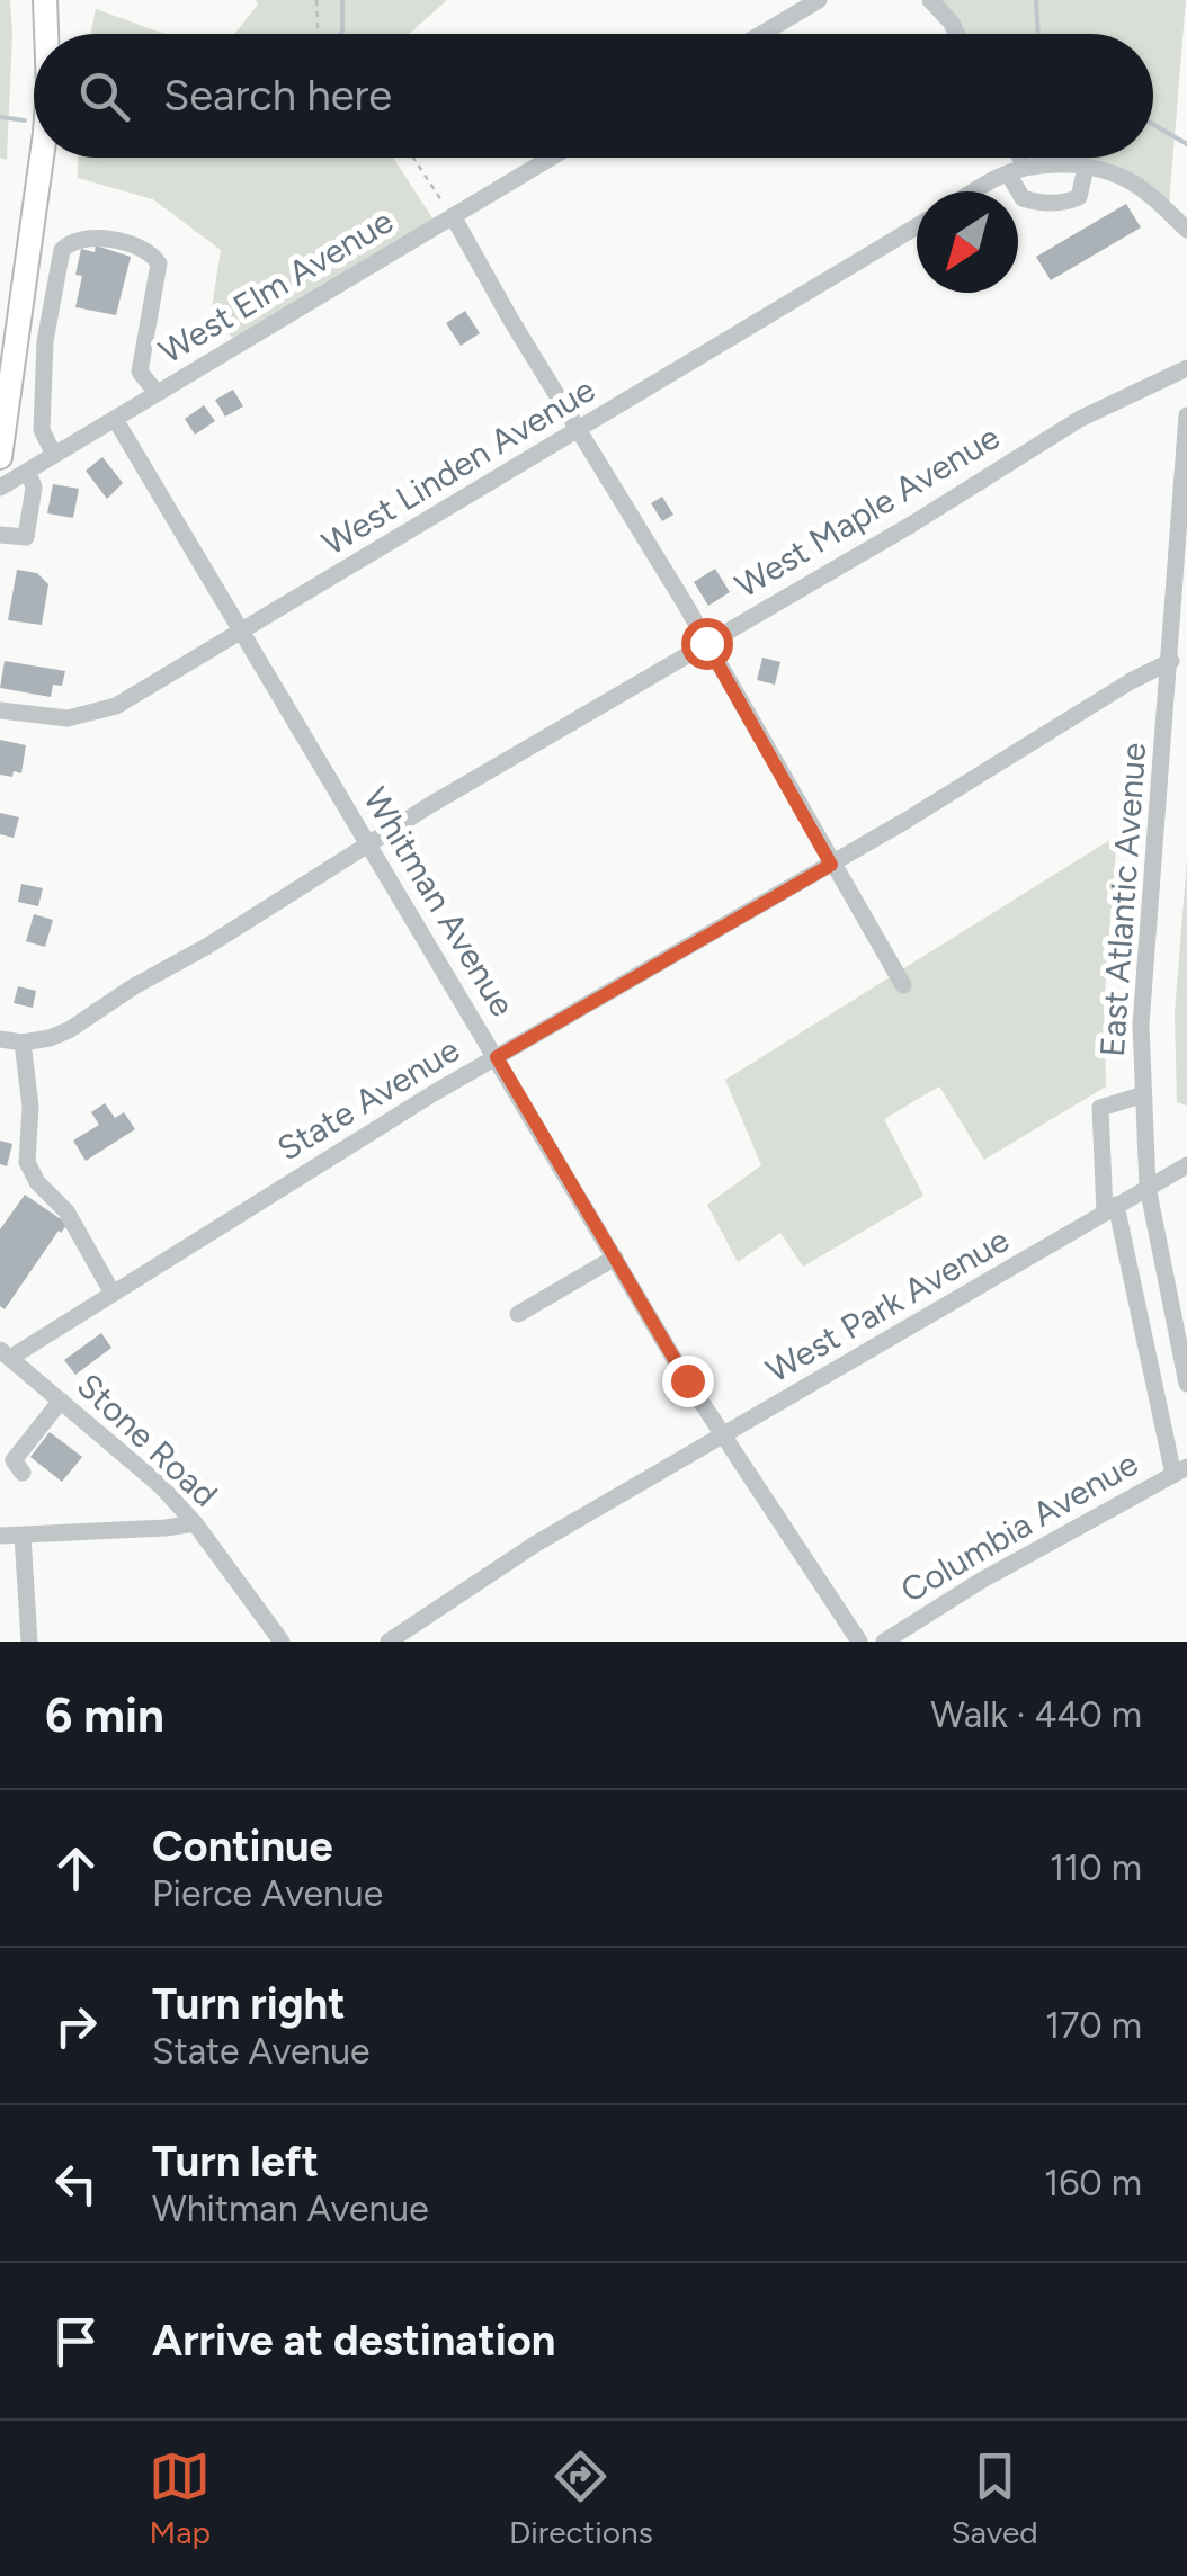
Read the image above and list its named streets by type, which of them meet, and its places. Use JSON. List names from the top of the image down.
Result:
{
  "streets": {
    "street": [
      "West Elm Avenue",
      "West Linden Avenue",
      "West Maple Avenue",
      "East Atlantic Avenue",
      "Whitman Avenue",
      "State Avenue",
      "West Park Avenue",
      "Stone Road",
      "Columbia Avenue"
    ]
  },
  "crossings": [
    ["West Elm Avenue", "Whitman Avenue"],
    ["West Linden Avenue", "Whitman Avenue"],
    ["West Maple Avenue", "Whitman Avenue"],
    ["East Atlantic Avenue", "State Avenue"],
    ["East Atlantic Avenue", "West Park Avenue"],
    ["Whitman Avenue", "State Avenue"],
    ["Whitman Avenue", "West Park Avenue"],
    ["State Avenue", "Stone Road"]
  ],
  "north": "bottom left",
  "page": {
    "search": "Search here",
    "heading": ["6 min", "Walk · 440 m"],
    "list": [
      ["Continue", "Pierce Avenue", "110 m"],
      ["Turn right", "State Avenue", "170 m"],
      ["Turn left", "Whitman Avenue", "160 m"],
      "Arrive at destination"
    ],
    "nav": ["Map", "Directions", "Saved"]
  }
}
